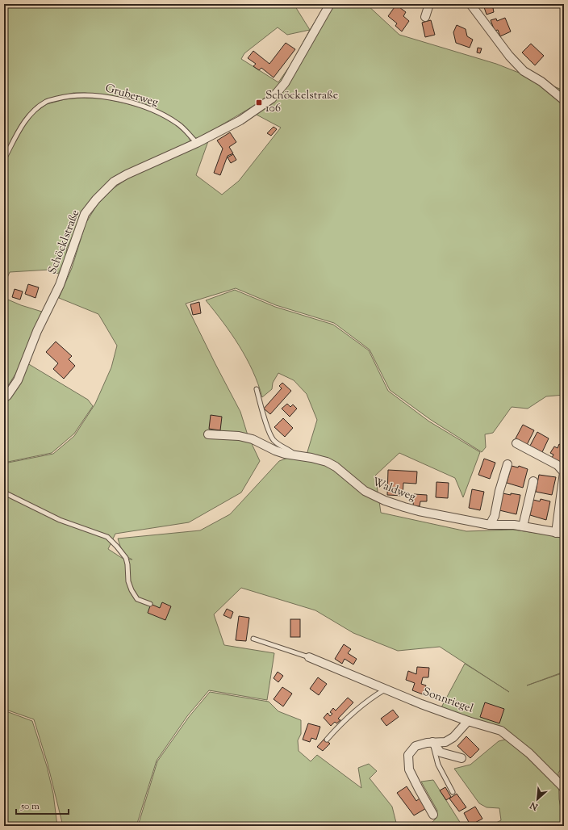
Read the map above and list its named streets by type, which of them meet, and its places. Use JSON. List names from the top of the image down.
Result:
{
  "streets": {
    "street": ["Schöcklstraße", "Waldweg", "Sonnriegel"],
    "lane": ["Gruberweg"]
  },
  "crossings": [
    ["Gruberweg", "Schöcklstraße"]
  ],
  "places": {
    "transit": ["Schöckelstraße 106"]
  },
  "scale_bar": "50 m",
  "north": "bottom left"
}
